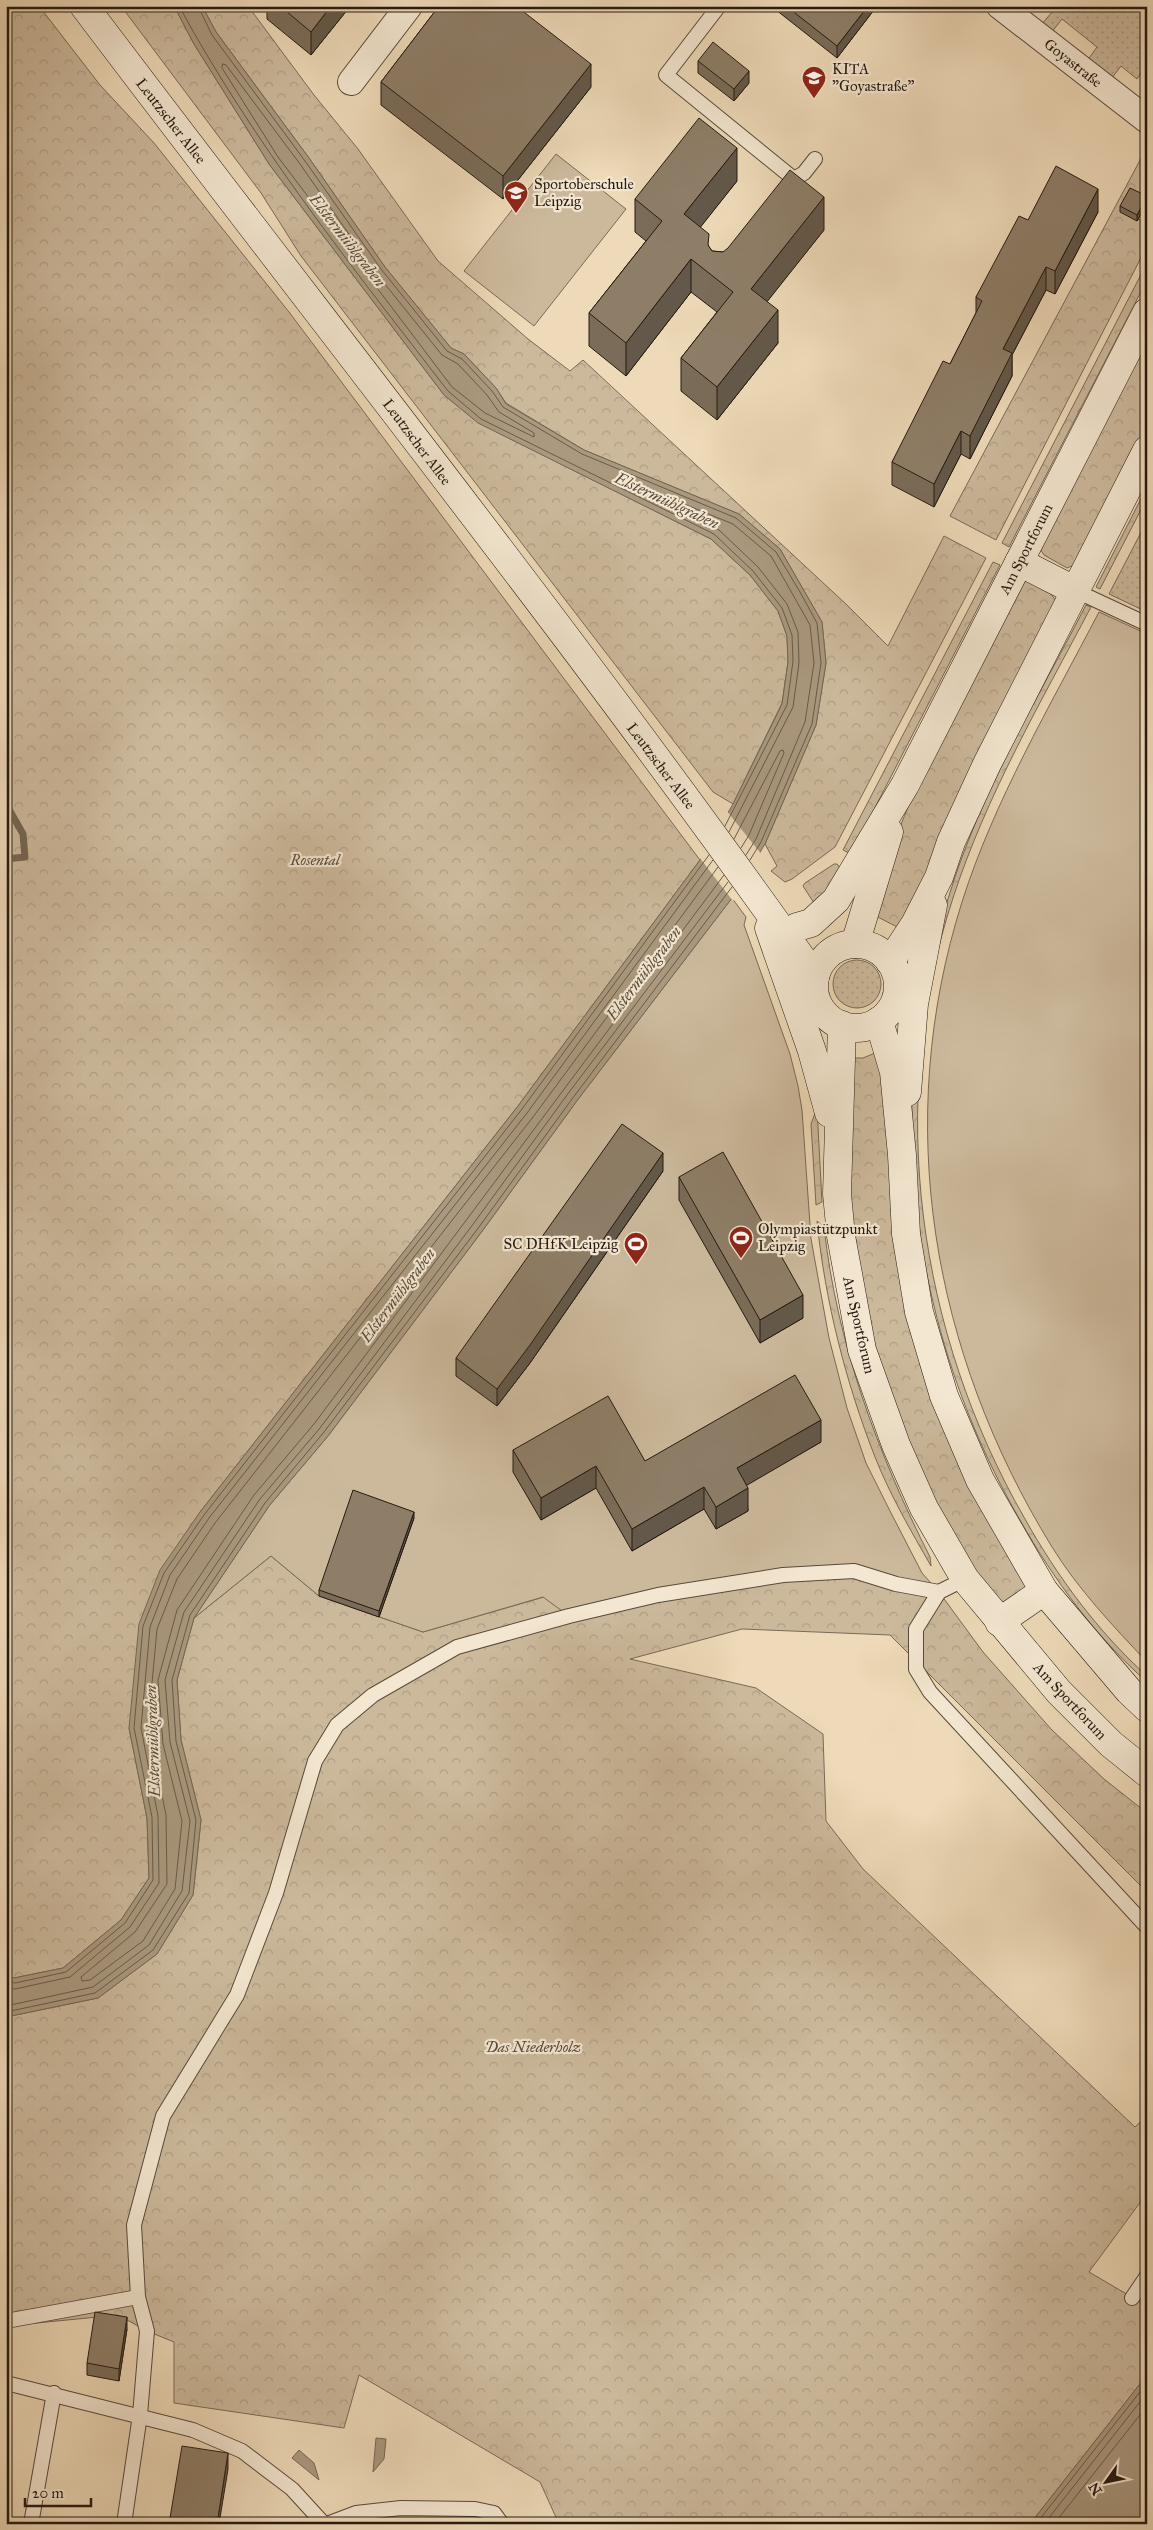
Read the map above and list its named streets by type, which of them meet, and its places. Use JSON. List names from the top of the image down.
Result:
{
  "streets": {
    "main road": ["Leutzscher Allee", "Am Sportforum"],
    "street": ["Goyastraße"]
  },
  "crossings": [
    ["Leutzscher Allee", "Am Sportforum"]
  ],
  "water": ["Elstermühlgraben"],
  "parks": ["Rosental", "Das Niederholz"],
  "places": {
    "school or university": ["KITA \"Goyastraße\"", "Sportoberschule Leipzig"],
    "sports": ["Olympiastützpunkt Leipzig", "SC DHfK Leipzig"]
  },
  "scale_bar": "20 m",
  "north": "bottom left"
}
